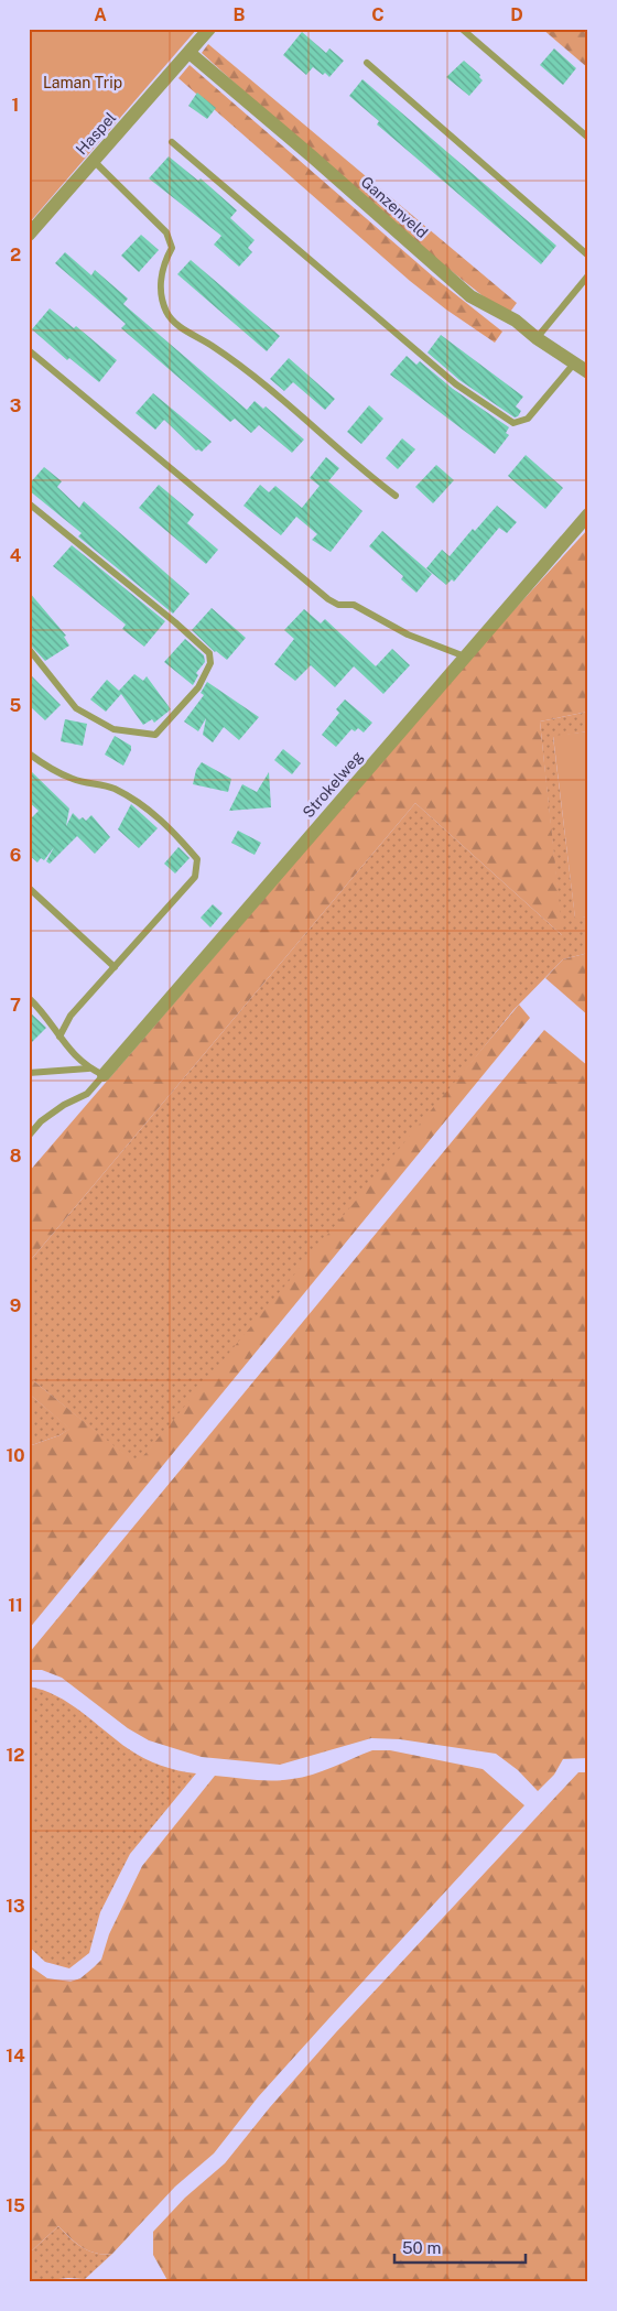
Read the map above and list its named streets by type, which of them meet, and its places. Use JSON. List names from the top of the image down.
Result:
{
  "streets": {
    "street": ["Haspel", "Ganzenveld", "Strokelweg"]
  },
  "crossings": [
    ["Haspel", "Ganzenveld"]
  ],
  "parks": ["Laman Trip"],
  "scale_bar": "50 m",
  "grid": {
    "columns": [
      "A",
      "B",
      "C",
      "D"
    ],
    "rows": [
      "1",
      "2",
      "3",
      "4",
      "5",
      "6",
      "7",
      "8",
      "9",
      "10",
      "11",
      "12",
      "13",
      "14",
      "15"
    ]
  }
}
